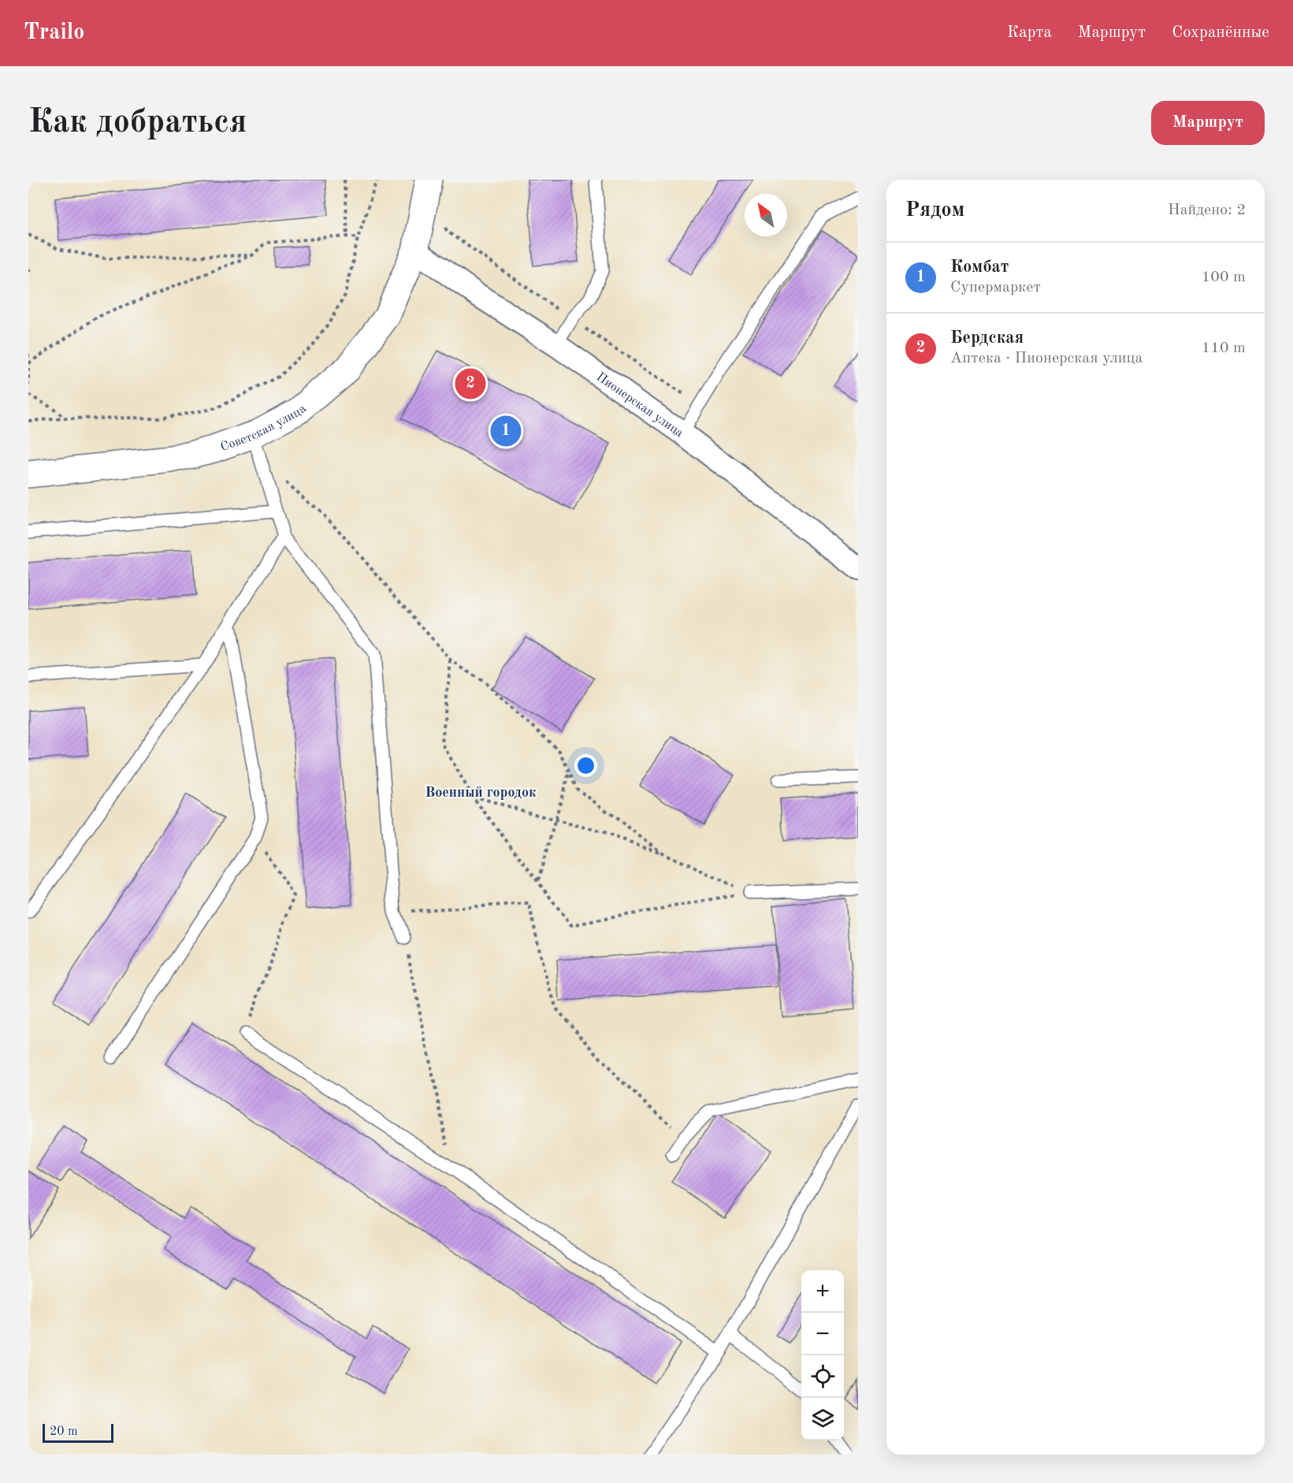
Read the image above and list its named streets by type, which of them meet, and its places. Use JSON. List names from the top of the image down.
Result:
{
  "streets": {
    "street": ["Пионерская улица", "Советская улица"]
  },
  "crossings": [
    ["Пионерская улица", "Советская улица"]
  ],
  "districts": ["Военный городок"],
  "scale_bar": "20 m",
  "north": "top left",
  "page": {
    "header": "Trailo",
    "nav": ["Карта", "Маршрут", "Сохранённые"],
    "buttons": "Маршрут",
    "title": "Как добраться",
    "heading": ["Рядом", "Найдено: 2"],
    "list": [
      {
        "mark": "1",
        "name": "Комбат",
        "note": "Супермаркет",
        "value": "100 m"
      },
      {
        "mark": "2",
        "name": "Бердская",
        "note": "Аптека · Пионерская улица",
        "value": "110 m"
      }
    ],
    "pins": ["2", "1"],
    "map_buttons": ["+", "−"],
    "scale": "20 m"
  }
}
